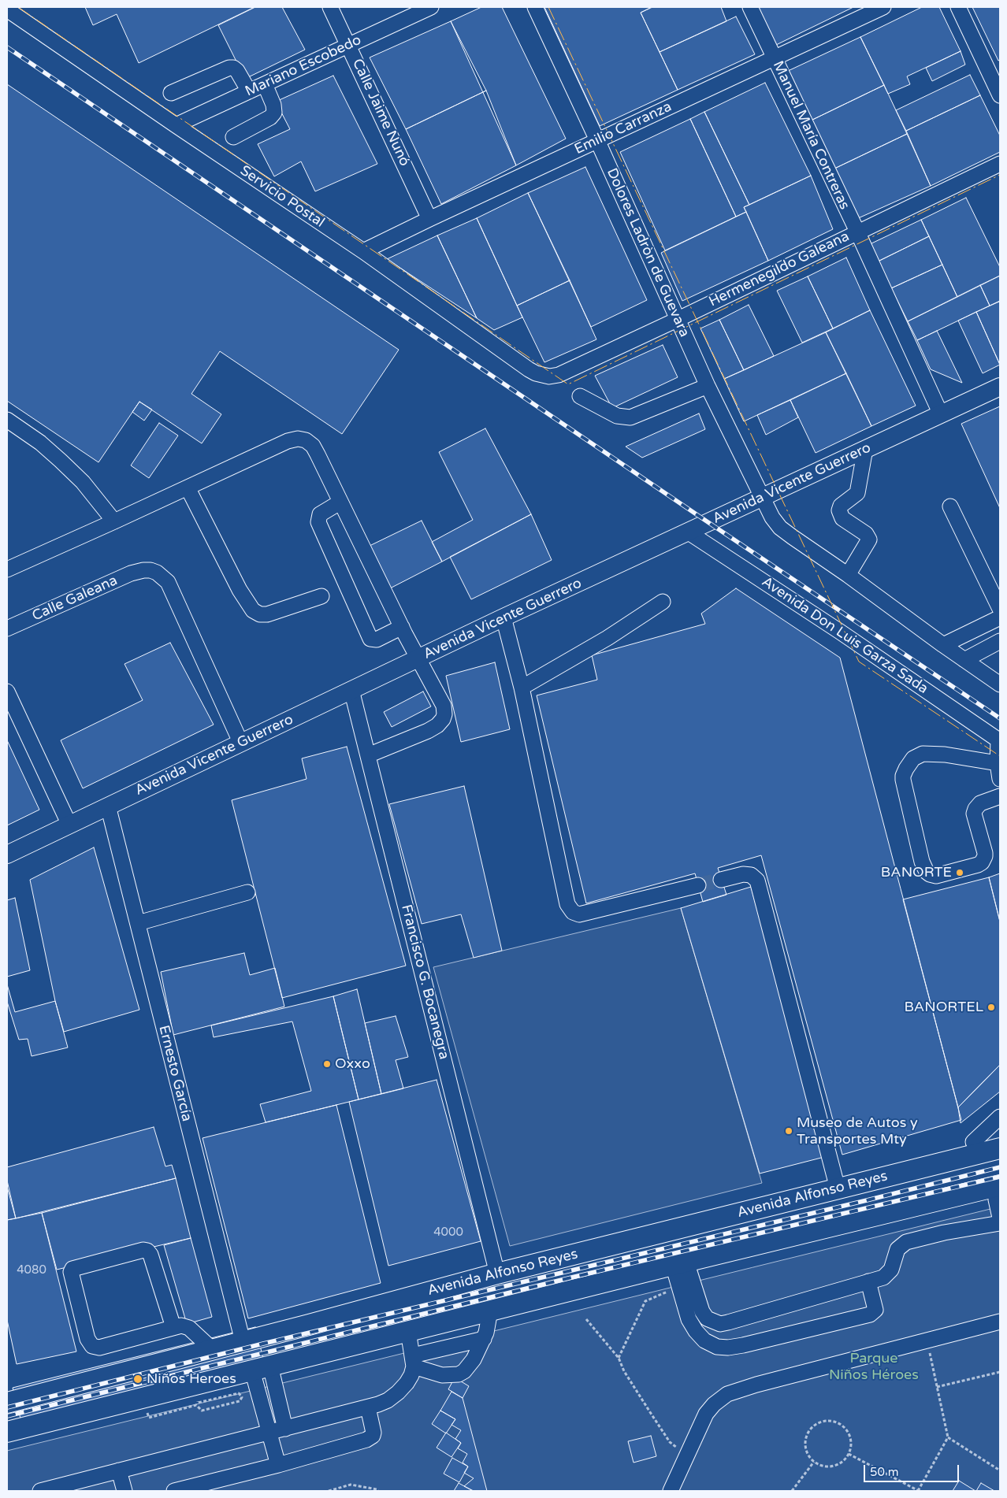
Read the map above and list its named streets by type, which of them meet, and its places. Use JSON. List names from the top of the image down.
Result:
{
  "streets": {
    "highway": ["Avenida Alfonso Reyes"],
    "main road": ["Avenida Vicente Guerrero"],
    "street": [
      "Mariano Escobedo",
      "Calle Jaime Nunó",
      "Emilio Carranza",
      "Manuel María Contreras",
      "Servicio Postal",
      "Dolores Ladròn de Guevara",
      "Hermenegildo Galeana",
      "Calle Galeana",
      "Avenida Don Luis Garza Sada",
      "Francisco G. Bocanegra",
      "Ernesto García"
    ]
  },
  "crossings": [
    ["Mariano Escobedo", "Calle Jaime Nunó"],
    ["Mariano Escobedo", "Servicio Postal"],
    ["Calle Jaime Nunó", "Emilio Carranza"],
    ["Emilio Carranza", "Manuel María Contreras"],
    ["Emilio Carranza", "Servicio Postal"],
    ["Emilio Carranza", "Dolores Ladròn de Guevara"],
    ["Manuel María Contreras", "Hermenegildo Galeana"],
    ["Manuel María Contreras", "Avenida Vicente Guerrero"],
    ["Servicio Postal", "Hermenegildo Galeana"],
    ["Dolores Ladròn de Guevara", "Hermenegildo Galeana"],
    ["Dolores Ladròn de Guevara", "Avenida Vicente Guerrero"],
    ["Avenida Vicente Guerrero", "Calle Galeana"],
    ["Avenida Vicente Guerrero", "Avenida Don Luis Garza Sada"],
    ["Avenida Vicente Guerrero", "Francisco G. Bocanegra"],
    ["Avenida Vicente Guerrero", "Ernesto García"],
    ["Francisco G. Bocanegra", "Avenida Alfonso Reyes"],
    ["Ernesto García", "Avenida Alfonso Reyes"]
  ],
  "parks": ["Parque Niños Héroes"],
  "places": [
    "BANORTE",
    "BANORTEL",
    "Oxxo",
    "Museo de Autos y Transportes Mty",
    "Niños Heroes"
  ],
  "house_numbers": ["4000", "4080"],
  "scale_bar": "50 m"
}
